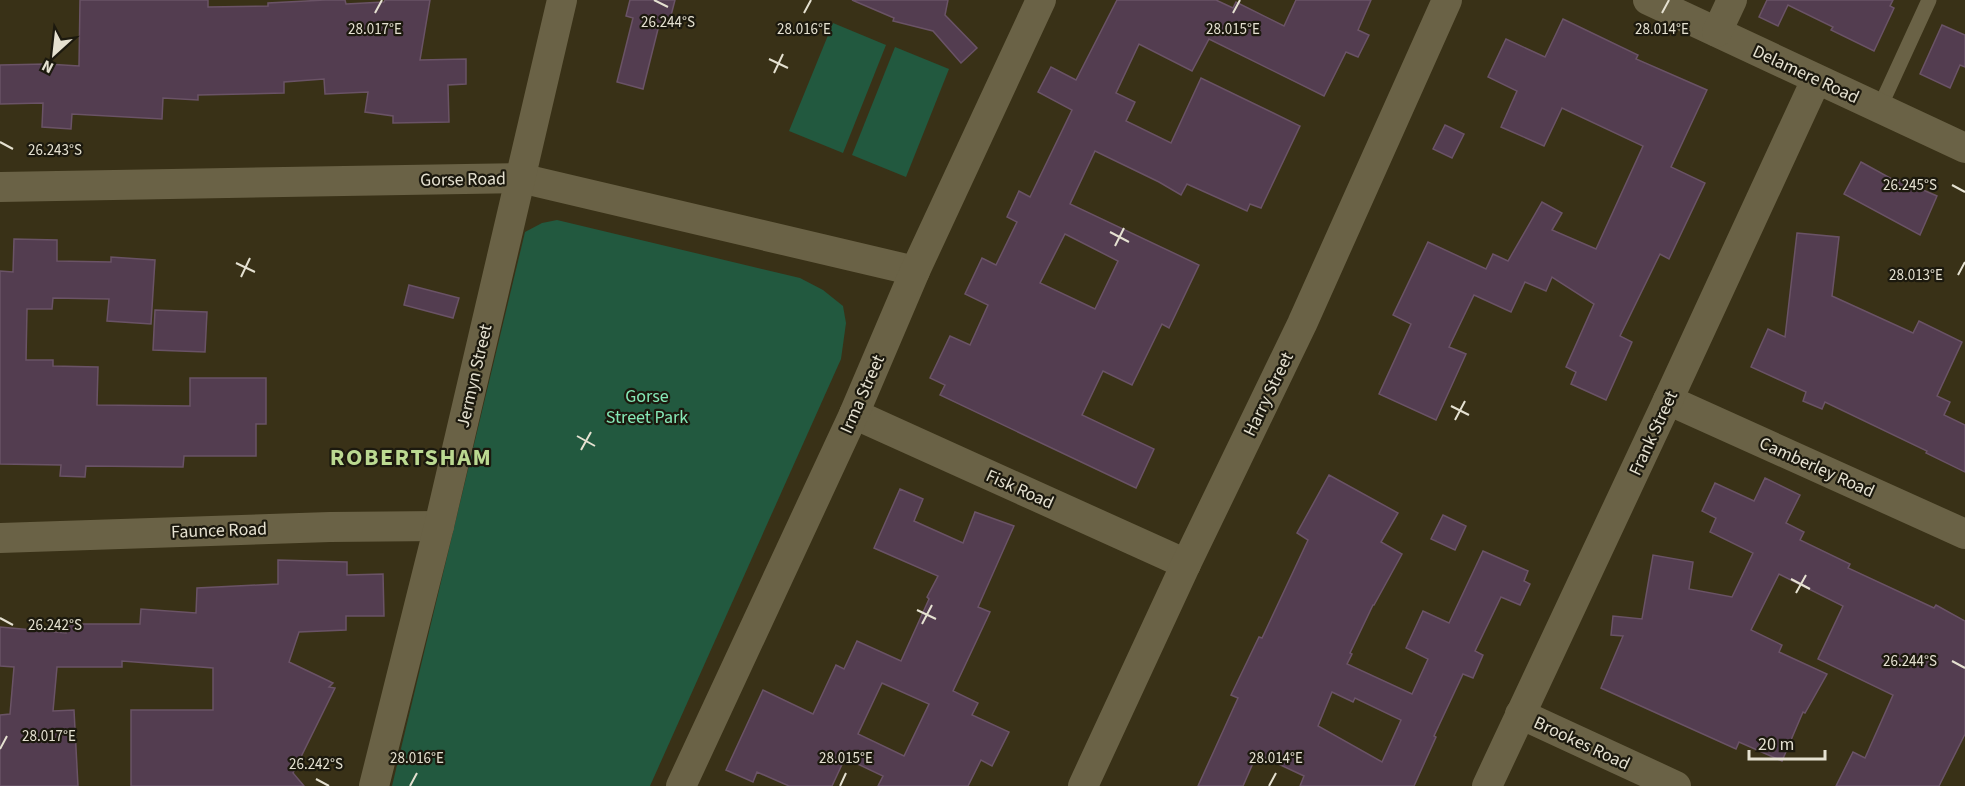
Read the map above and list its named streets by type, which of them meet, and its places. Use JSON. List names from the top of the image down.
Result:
{
  "streets": {
    "street": [
      "Delamere Road",
      "Gorse Road",
      "Jermyn Street",
      "Irma Street",
      "Harry Street",
      "Frank Street",
      "Camberley Road",
      "Fisk Road",
      "Faunce Road",
      "Brookes Road"
    ]
  },
  "crossings": [
    ["Delamere Road", "Frank Street"],
    ["Gorse Road", "Jermyn Street"],
    ["Gorse Road", "Irma Street"],
    ["Jermyn Street", "Faunce Road"],
    ["Irma Street", "Fisk Road"],
    ["Harry Street", "Fisk Road"],
    ["Frank Street", "Camberley Road"],
    ["Frank Street", "Brookes Road"]
  ],
  "districts": ["ROBERTSHAM"],
  "parks": ["Gorse Street Park"],
  "scale_bar": "20 m",
  "north": "bottom left",
  "coordinates": [
    "26.244°S",
    "28.017°E",
    "28.016°E",
    "28.015°E",
    "28.014°E",
    "26.243°S",
    "26.245°S",
    "28.013°E",
    "26.242°S"
  ]
}
